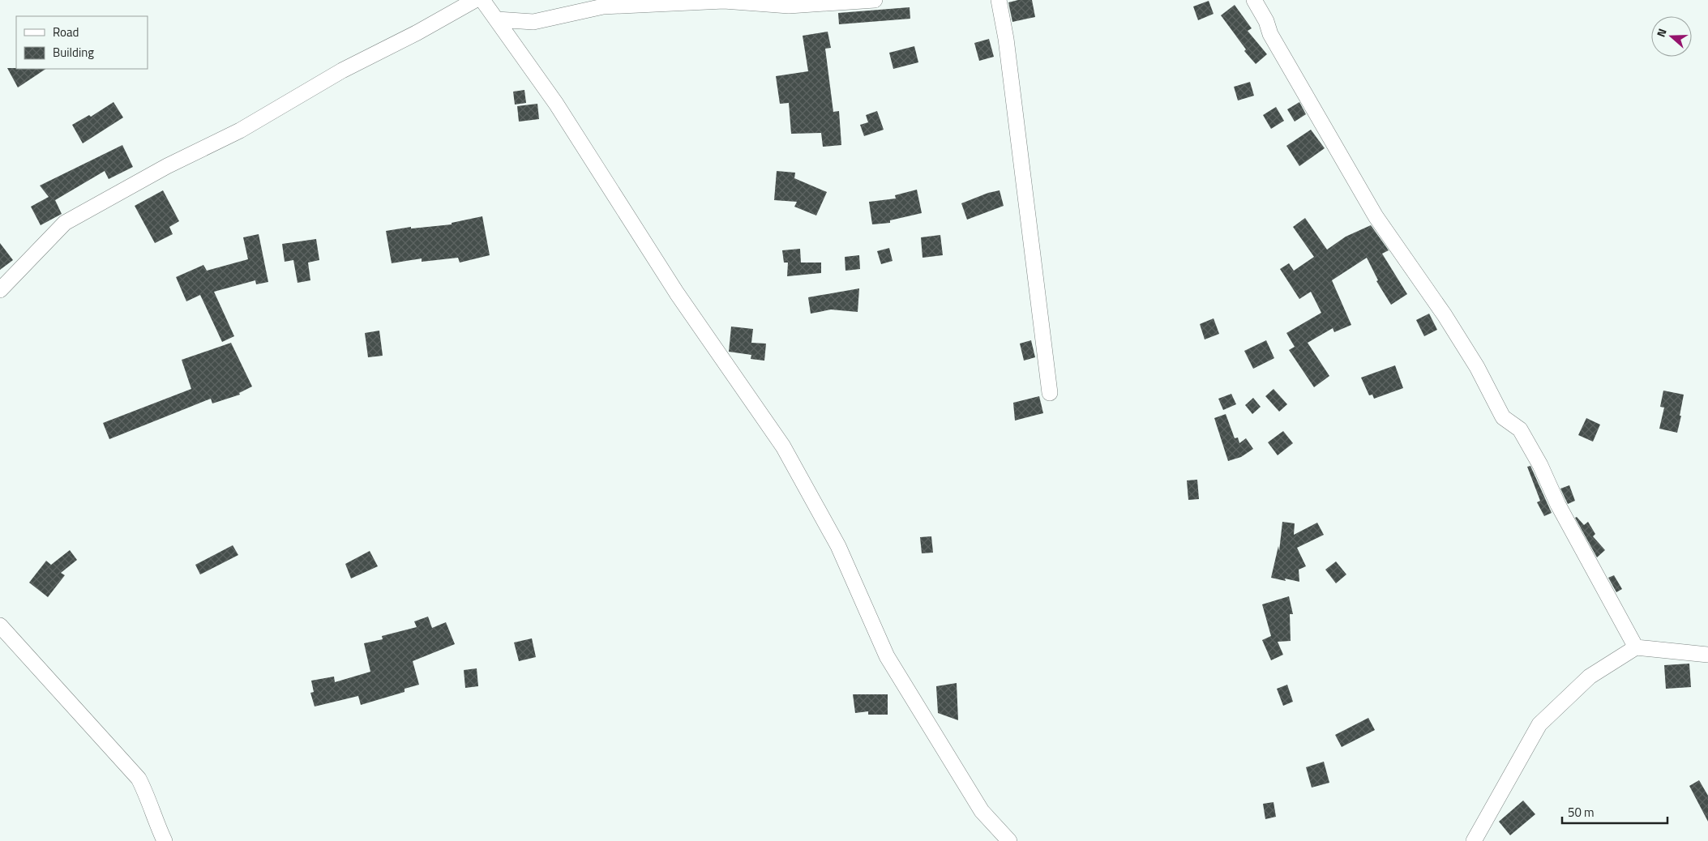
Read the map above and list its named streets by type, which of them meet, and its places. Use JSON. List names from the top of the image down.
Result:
{
  "legend": ["Road", "Building"],
  "scale_bar": "50 m",
  "north": "left"
}
